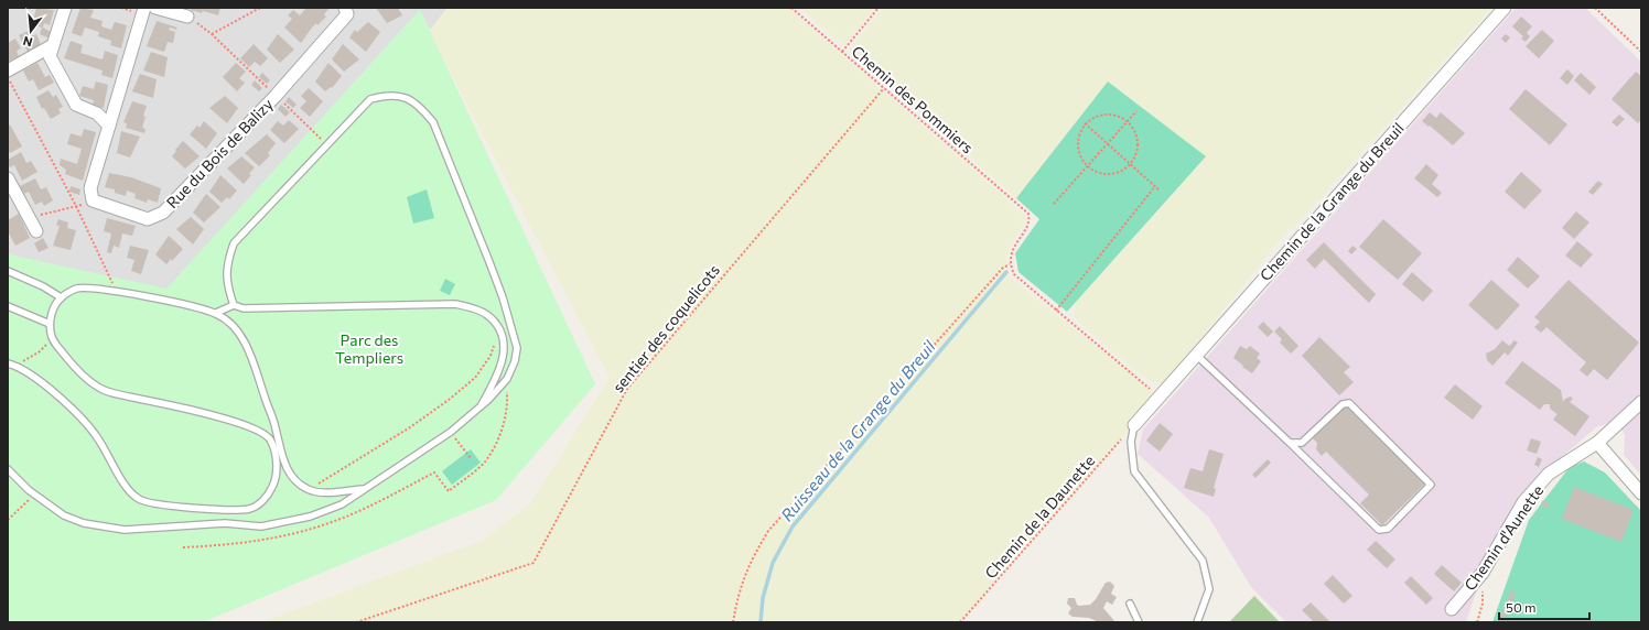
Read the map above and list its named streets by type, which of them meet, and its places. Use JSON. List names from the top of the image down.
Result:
{
  "streets": {
    "street": ["Rue du Bois de Balizy", "Chemin de la Grange du Breuil", "Chemin d'Aunette"],
    "path": ["Chemin des Pommiers", "sentier des coquelicots", "Chemin de la Daunette"]
  },
  "crossings": [
    ["Chemin des Pommiers", "sentier des coquelicots"],
    ["Chemin de la Grange du Breuil", "Chemin de la Daunette"]
  ],
  "water": ["Ruisseau de la Grange du Breuil"],
  "parks": ["Parc des Templiers"],
  "scale_bar": "50 m",
  "north": "bottom"
}
